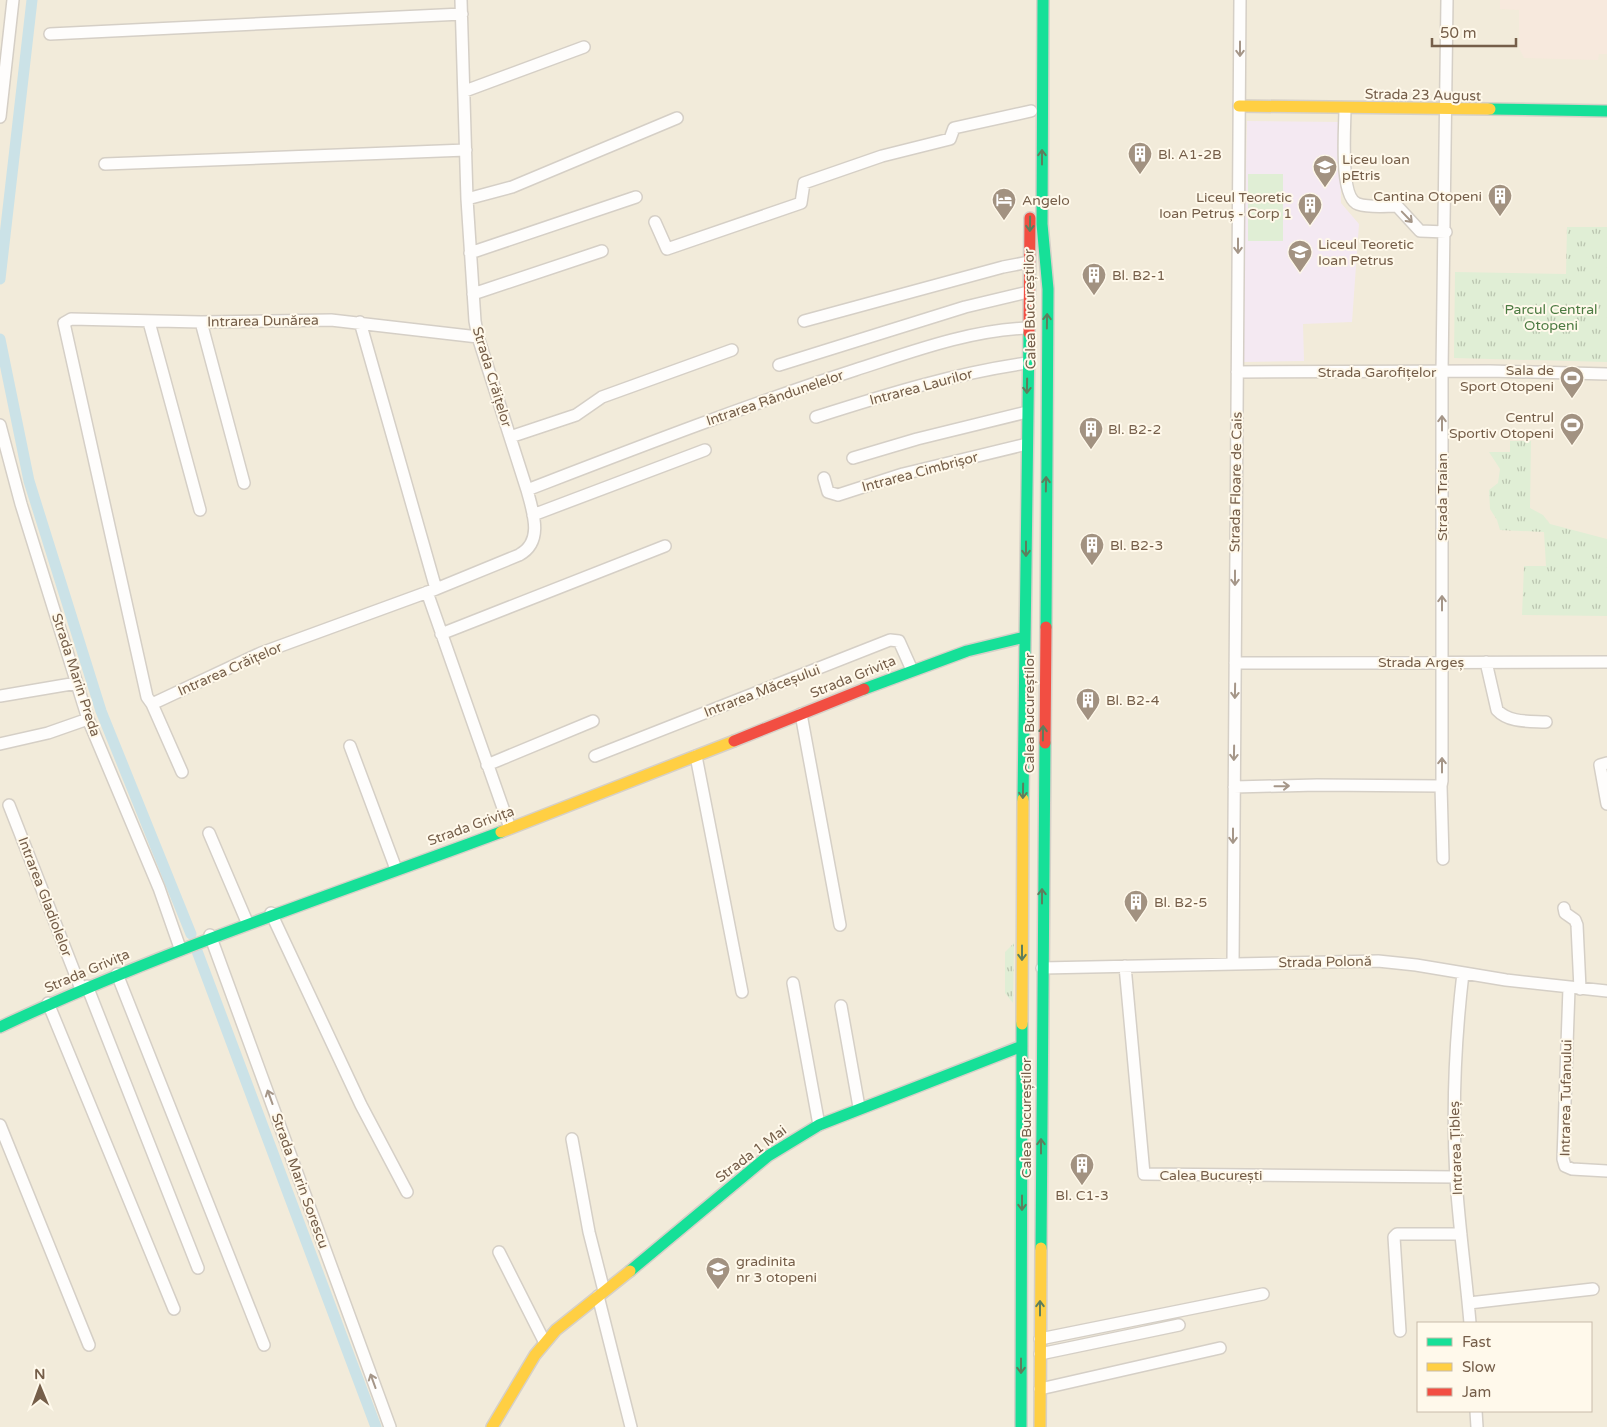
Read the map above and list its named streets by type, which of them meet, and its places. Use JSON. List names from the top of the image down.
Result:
{
  "streets": {
    "main road": [
      "Strada 23 August",
      "Calea Bucureștilor",
      "Strada Grivița",
      "Strada 1 Mai"
    ],
    "street": [
      "Intrarea Dunărea",
      "Strada Garofițelor",
      "Strada Crăițelor",
      "Intrarea Laurilor",
      "Intrarea Rândunelelor",
      "Intrarea Cimbrișor",
      "Strada Floare de Cais",
      "Strada Traian",
      "Strada Argeș",
      "Intrarea Crăițelor",
      "Strada Marin Preda",
      "Intrarea Măceșului",
      "Intrarea Gladiolelor",
      "Strada Polonă",
      "Intrarea Tufanului",
      "Intrarea Țibleș",
      "Calea București",
      "Strada Marin Sorescu"
    ]
  },
  "crossings": [
    ["Strada 23 August", "Strada Floare de Cais"],
    ["Strada 23 August", "Strada Traian"],
    ["Calea Bucureștilor", "Intrarea Laurilor"],
    ["Calea Bucureștilor", "Intrarea Rândunelelor"],
    ["Calea Bucureștilor", "Intrarea Cimbrișor"],
    ["Calea Bucureștilor", "Strada Grivița"],
    ["Calea Bucureștilor", "Strada Polonă"],
    ["Calea Bucureștilor", "Strada 1 Mai"],
    ["Intrarea Dunărea", "Strada Crăițelor"],
    ["Intrarea Dunărea", "Intrarea Crăițelor"],
    ["Strada Garofițelor", "Strada Floare de Cais"],
    ["Strada Garofițelor", "Strada Traian"],
    ["Strada Crăițelor", "Intrarea Rândunelelor"],
    ["Strada Crăițelor", "Intrarea Crăițelor"],
    ["Strada Floare de Cais", "Strada Argeș"],
    ["Strada Floare de Cais", "Strada Polonă"],
    ["Strada Traian", "Strada Argeș"],
    ["Strada Marin Preda", "Strada Grivița"],
    ["Strada Grivița", "Intrarea Măceșului"],
    ["Strada Grivița", "Intrarea Gladiolelor"],
    ["Strada Grivița", "Strada Marin Sorescu"],
    ["Strada Polonă", "Intrarea Tufanului"],
    ["Strada Polonă", "Intrarea Țibleș"],
    ["Strada Polonă", "Calea București"],
    ["Intrarea Țibleș", "Calea București"]
  ],
  "one_way": ["Strada Floare de Cais", "Strada Traian"],
  "parks": ["Parcul Central Otopeni"],
  "places": {
    "building": [
      "Bl. A1-2B",
      "Cantina Otopeni",
      "Liceul Teoretic Ioan Petruș - Corp 1",
      "Bl. B2-1",
      "Bl. B2-2",
      "Bl. B2-3",
      "Bl. B2-4",
      "Bl. B2-5",
      "Bl. C1-3"
    ],
    "school or university": ["Liceu Ioan pEtris", "Liceul Teoretic Ioan Petrus", "gradinita nr 3 otopeni"],
    "hotel": ["Angelo"],
    "sports": ["Sala de Sport Otopeni", "Centrul Sportiv Otopeni"]
  },
  "legend": ["Fast", "Slow", "Jam"],
  "scale_bar": "50 m",
  "north": "top"
}
